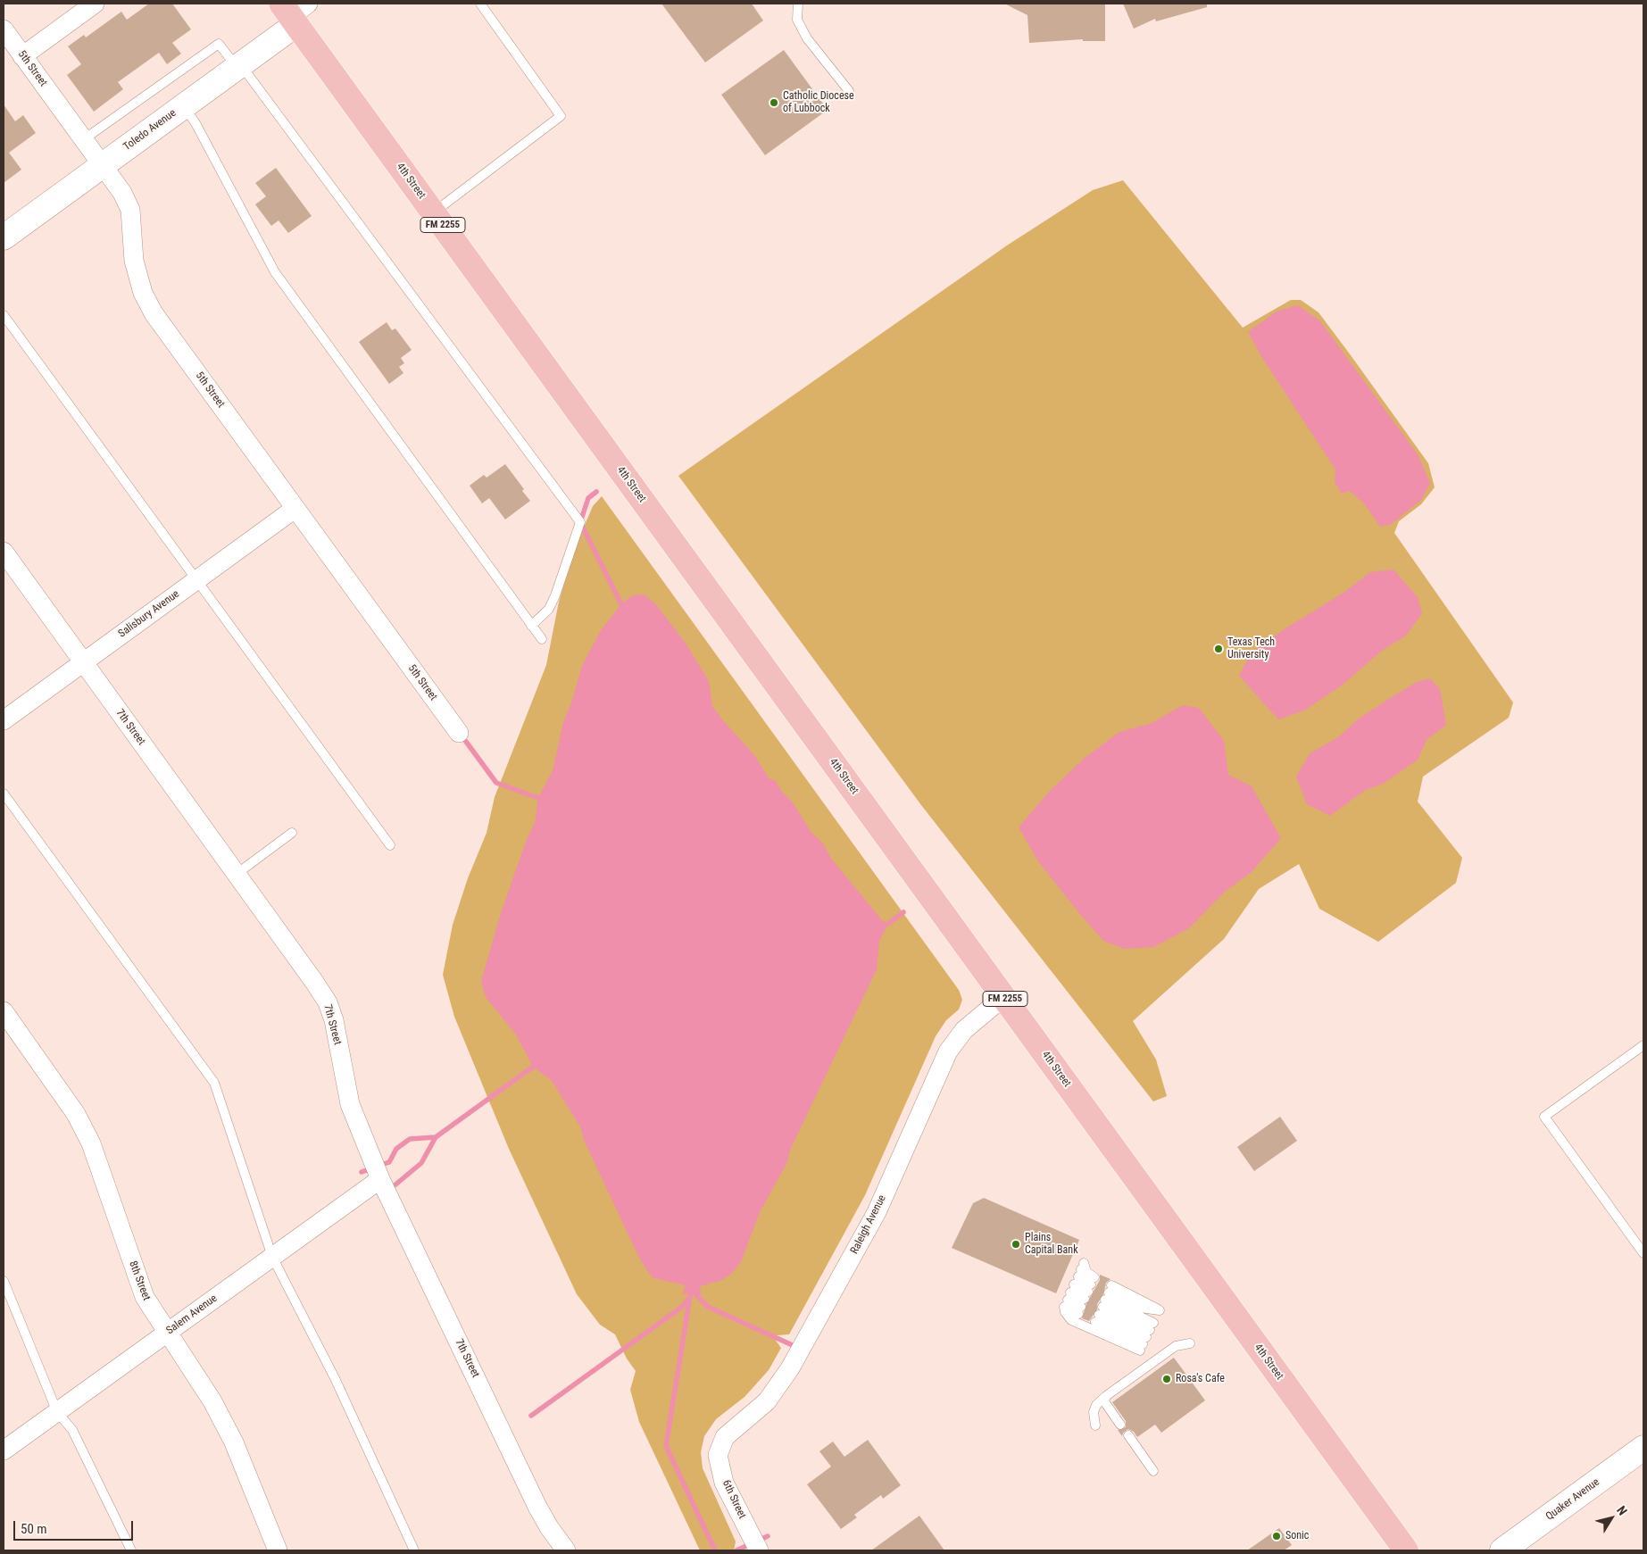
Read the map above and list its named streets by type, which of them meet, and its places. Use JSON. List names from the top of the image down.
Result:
{
  "streets": {
    "main road": ["4th Street", "FM 2255"],
    "street": [
      "5th Street",
      "Toledo Avenue",
      "Salisbury Avenue",
      "7th Street",
      "Raleigh Avenue",
      "8th Street",
      "Salem Avenue",
      "6th Street",
      "Quaker Avenue"
    ]
  },
  "crossings": [
    ["5th Street", "Toledo Avenue"],
    ["5th Street", "Salisbury Avenue"],
    ["Toledo Avenue", "4th Street"],
    ["4th Street", "Raleigh Avenue"],
    ["Salisbury Avenue", "7th Street"],
    ["7th Street", "Salem Avenue"],
    ["Raleigh Avenue", "6th Street"],
    ["8th Street", "Salem Avenue"]
  ],
  "places": [
    "Catholic Diocese of Lubbock",
    "Texas Tech University",
    "Plains Capital Bank",
    "Rosa's Cafe",
    "Sonic"
  ],
  "scale_bar": "50 m",
  "north": "top right"
}
